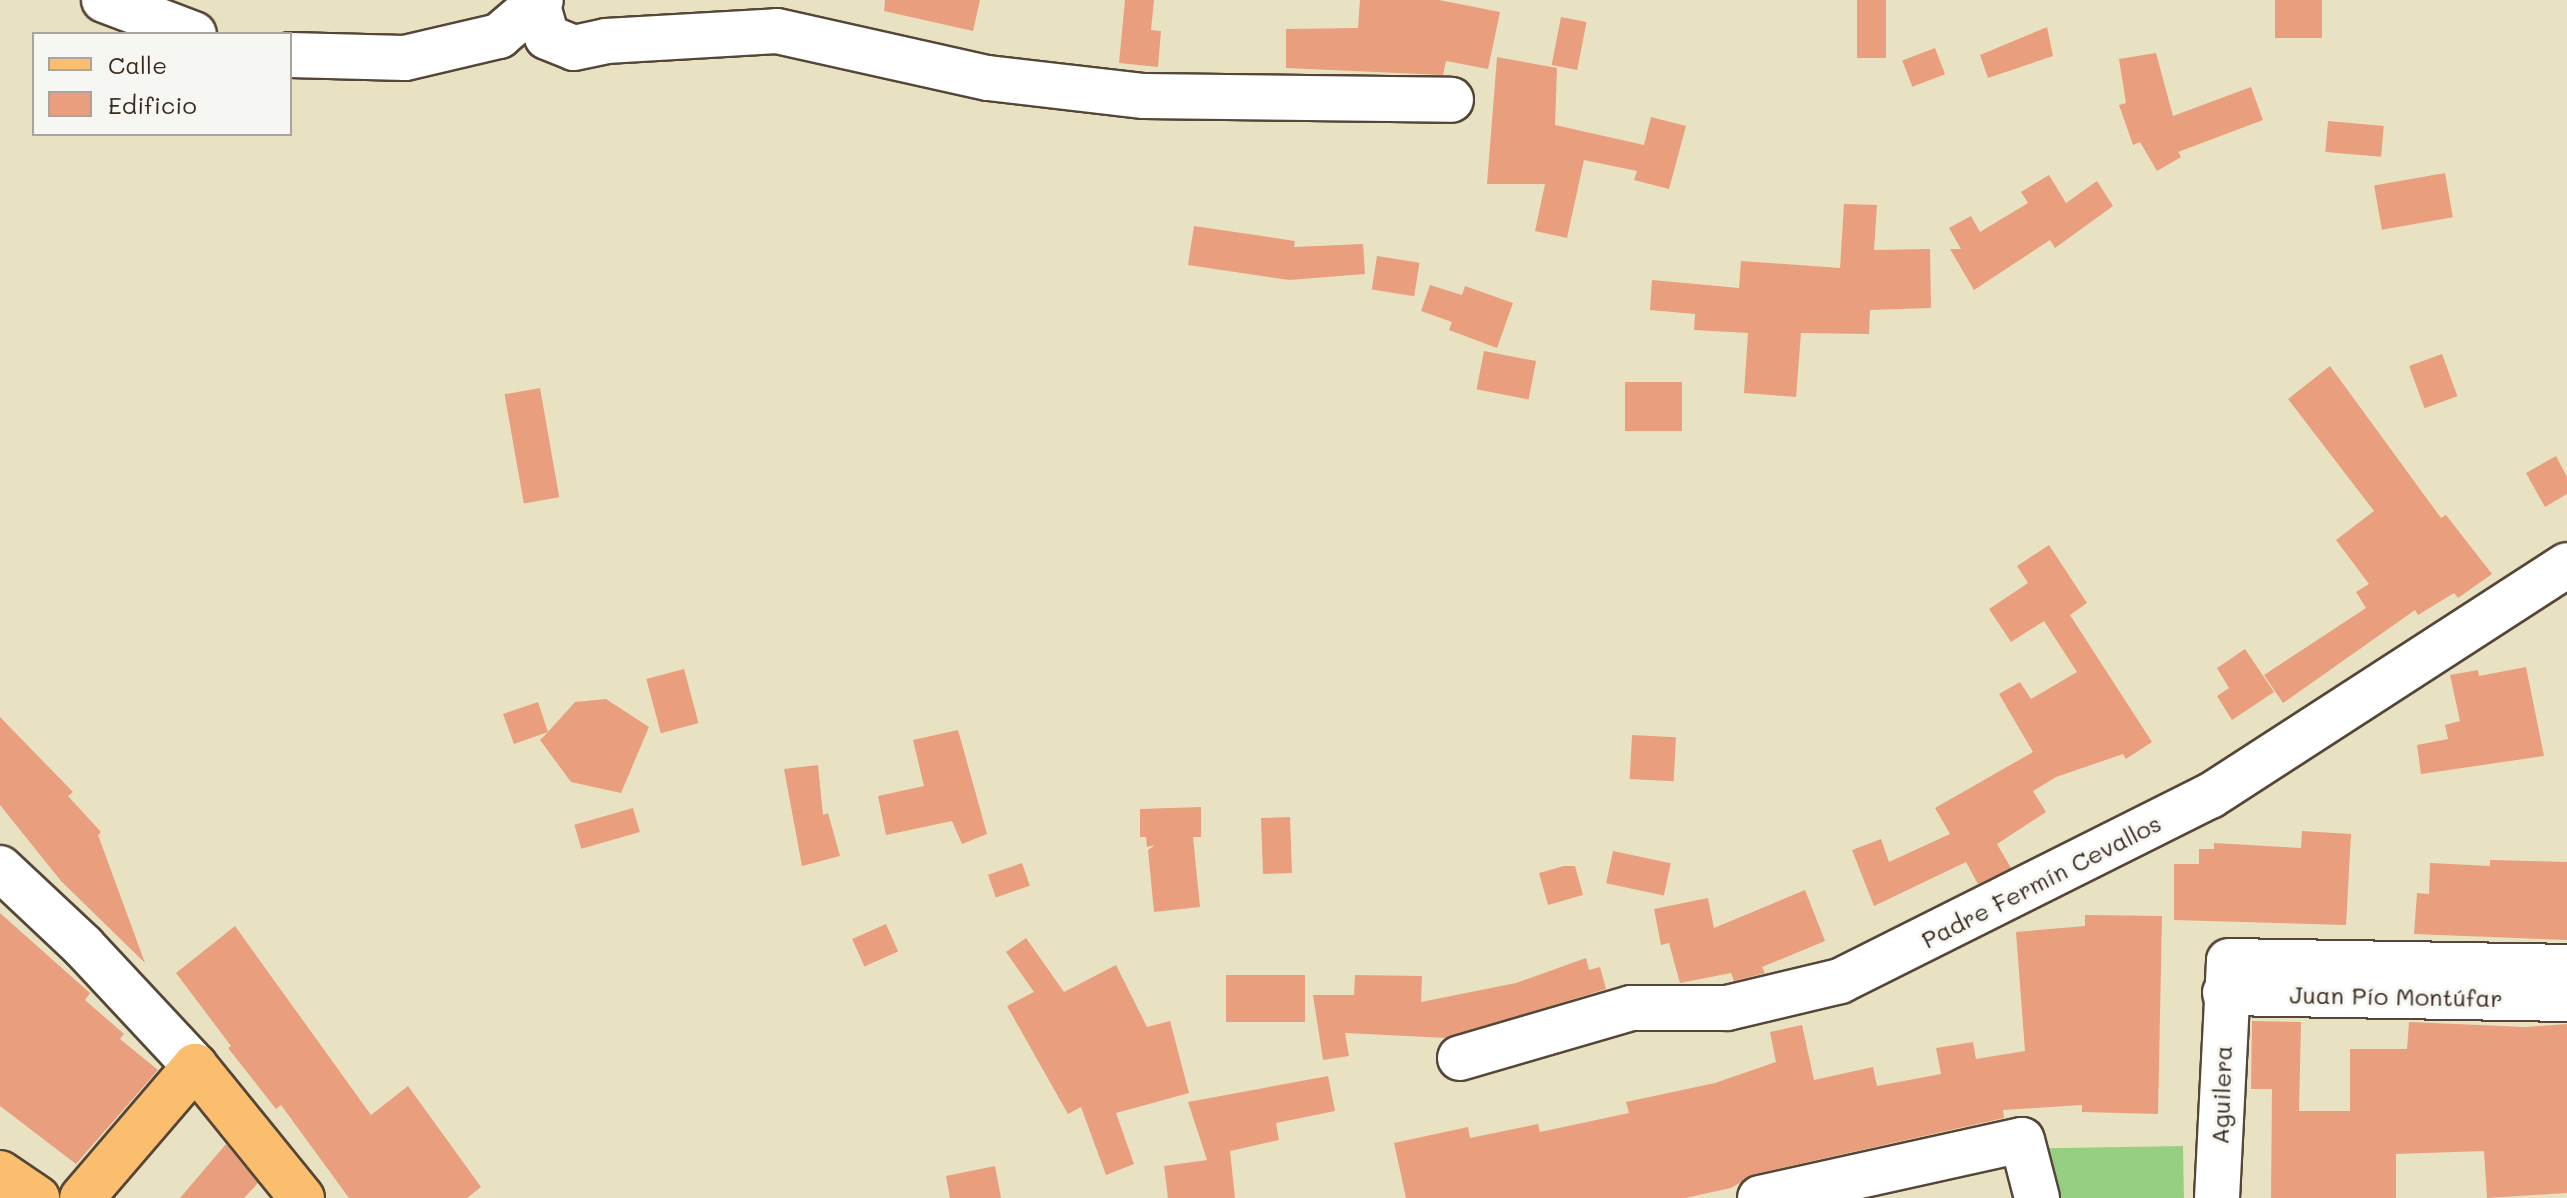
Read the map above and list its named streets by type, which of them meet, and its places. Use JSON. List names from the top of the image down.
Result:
{
  "streets": {
    "street": ["Padre Fermín Cevallos", "Juan Pío Montúfar", "Aguilera"]
  },
  "crossings": [
    ["Juan Pío Montúfar", "Aguilera"]
  ],
  "legend": ["Calle", "Edificio"]
}
